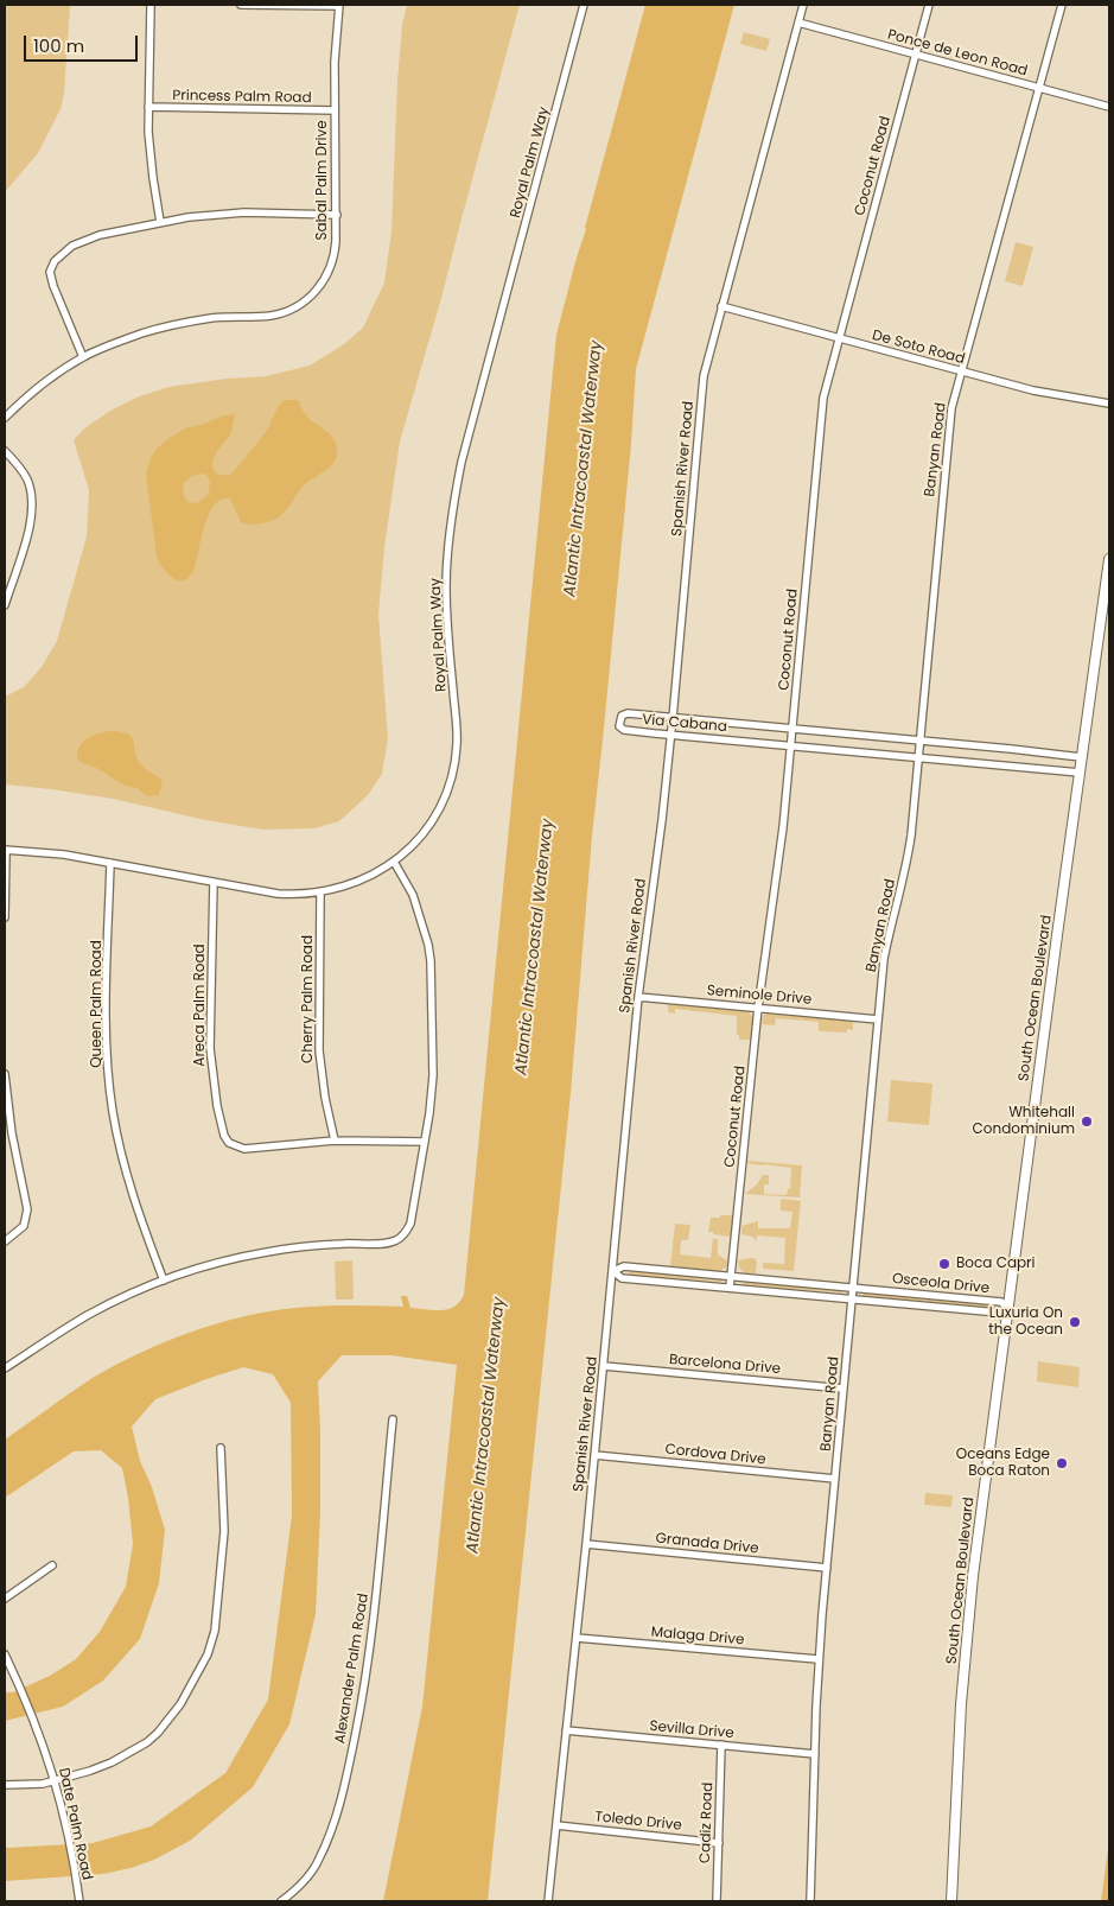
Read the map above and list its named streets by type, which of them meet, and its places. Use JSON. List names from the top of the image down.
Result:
{
  "streets": {
    "main road": ["South Ocean Boulevard"],
    "street": [
      "Ponce de Leon Road",
      "Princess Palm Road",
      "Royal Palm Way",
      "Coconut Road",
      "Sabal Palm Drive",
      "De Soto Road",
      "Banyan Road",
      "Spanish River Road",
      "Via Cabana",
      "Seminole Drive",
      "Cherry Palm Road",
      "Queen Palm Road",
      "Areca Palm Road",
      "Osceola Drive",
      "Barcelona Drive",
      "Cordova Drive",
      "Granada Drive",
      "Malaga Drive",
      "Alexander Palm Road",
      "Sevilla Drive",
      "Toledo Drive",
      "Cadiz Road",
      "Date Palm Road"
    ]
  },
  "crossings": [
    ["Ponce de Leon Road", "Coconut Road"],
    ["Ponce de Leon Road", "Banyan Road"],
    ["Ponce de Leon Road", "Spanish River Road"],
    ["Princess Palm Road", "Sabal Palm Drive"],
    ["Royal Palm Way", "Cherry Palm Road"],
    ["Royal Palm Way", "Queen Palm Road"],
    ["Royal Palm Way", "Areca Palm Road"],
    ["Coconut Road", "De Soto Road"],
    ["Coconut Road", "Via Cabana"],
    ["Coconut Road", "Seminole Drive"],
    ["Coconut Road", "Osceola Drive"],
    ["De Soto Road", "Banyan Road"],
    ["De Soto Road", "Spanish River Road"],
    ["Banyan Road", "Via Cabana"],
    ["Banyan Road", "Seminole Drive"],
    ["Banyan Road", "Osceola Drive"],
    ["Banyan Road", "Barcelona Drive"],
    ["Banyan Road", "Cordova Drive"],
    ["Banyan Road", "Granada Drive"],
    ["Banyan Road", "Malaga Drive"],
    ["Banyan Road", "Sevilla Drive"],
    ["Spanish River Road", "Via Cabana"],
    ["Spanish River Road", "Seminole Drive"],
    ["Spanish River Road", "Osceola Drive"],
    ["Spanish River Road", "Barcelona Drive"],
    ["Spanish River Road", "Cordova Drive"],
    ["Spanish River Road", "Granada Drive"],
    ["Spanish River Road", "Malaga Drive"],
    ["Spanish River Road", "Sevilla Drive"],
    ["Spanish River Road", "Toledo Drive"],
    ["Via Cabana", "South Ocean Boulevard"],
    ["South Ocean Boulevard", "Osceola Drive"],
    ["Cherry Palm Road", "Areca Palm Road"],
    ["Sevilla Drive", "Cadiz Road"],
    ["Toledo Drive", "Cadiz Road"]
  ],
  "water": ["Atlantic Intracoastal Waterway"],
  "places": [
    "Whitehall Condominium",
    "Boca Capri",
    "Luxuria On the Ocean",
    "Oceans Edge Boca Raton"
  ],
  "scale_bar": "100 m"
}
